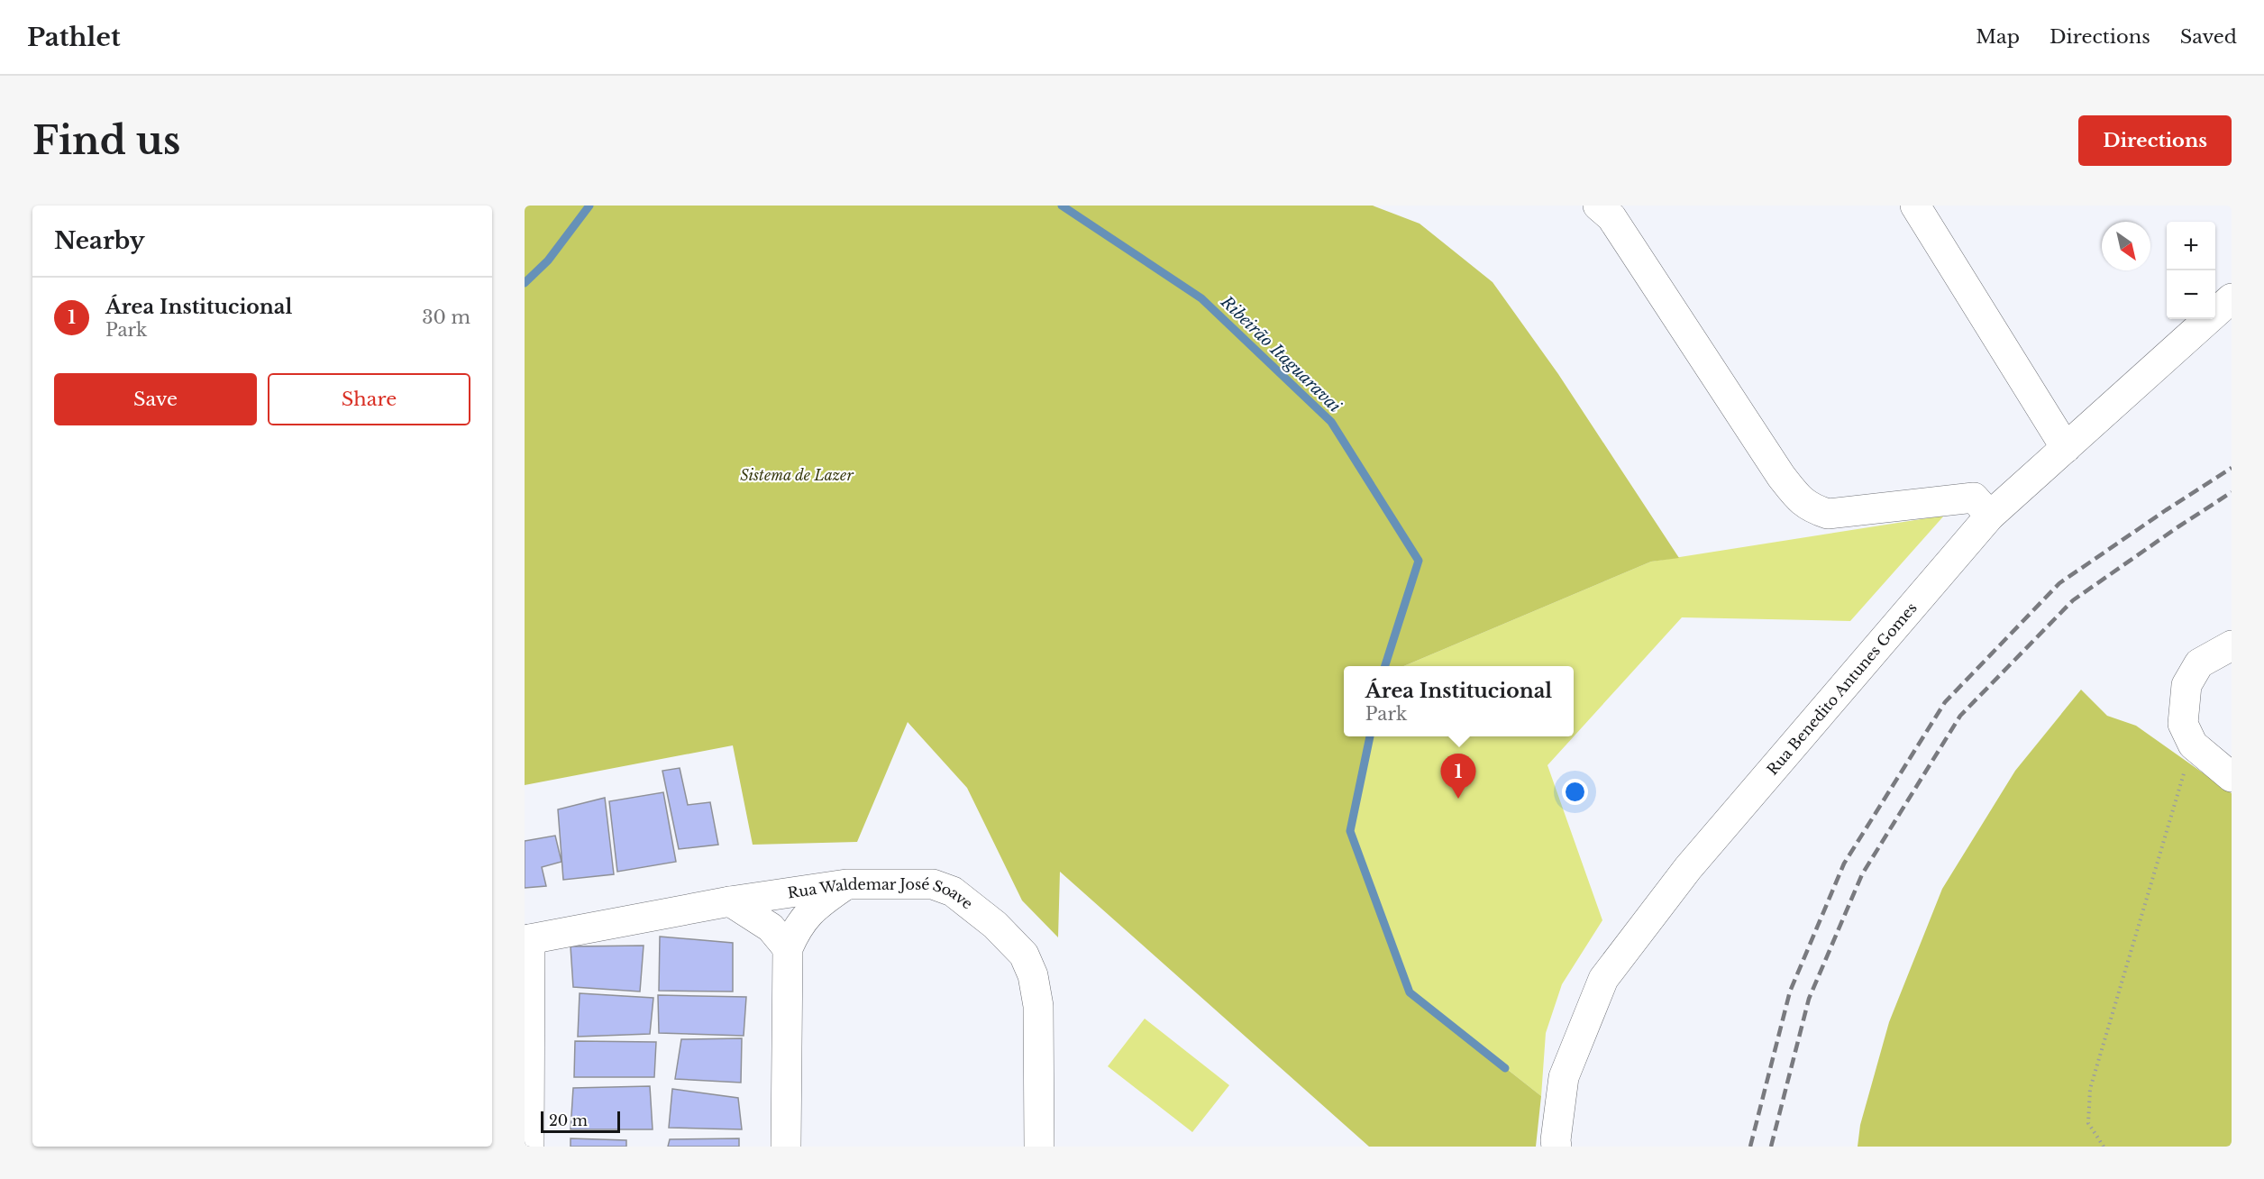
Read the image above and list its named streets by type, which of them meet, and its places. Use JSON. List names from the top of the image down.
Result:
{
  "streets": {
    "street": ["Rua Benedito Antunes Gomes", "Rua Waldemar José Soave"]
  },
  "water": ["Ribeirão Itaguaravai"],
  "parks": ["Sistema de Lazer"],
  "scale_bar": "20 m",
  "north": "bottom right",
  "page": {
    "header": "Pathlet",
    "nav": ["Map", "Directions", "Saved"],
    "buttons": [
      "Directions",
      ["Save", "Share"]
    ],
    "title": "Find us",
    "heading": "Nearby",
    "map_buttons": ["+", "−"],
    "list": [
      {
        "mark": "1",
        "name": "Área Institucional",
        "note": "Park",
        "value": "30 m"
      }
    ],
    "popup": ["Área Institucional", "Park"],
    "pins": "1",
    "scale": "20 m"
  }
}
